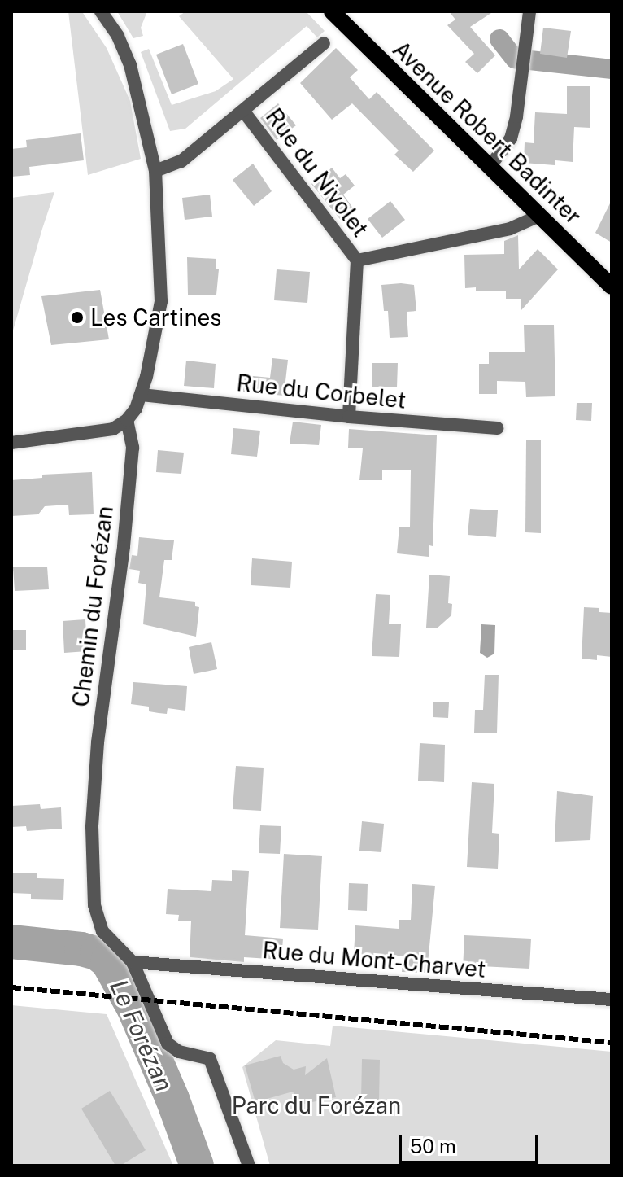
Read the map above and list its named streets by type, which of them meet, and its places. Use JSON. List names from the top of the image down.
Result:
{
  "streets": {
    "main road": ["Avenue Robert Badinter"],
    "street": [
      "Rue du Nivolet",
      "Rue du Corbelet",
      "Chemin du Forézan",
      "Rue du Mont-Charvet"
    ]
  },
  "crossings": [
    ["Rue du Nivolet", "Rue du Corbelet"],
    ["Chemin du Forézan", "Rue du Mont-Charvet"]
  ],
  "water": ["Le Forézan"],
  "parks": ["Parc du Forézan"],
  "places": ["Les Cartines"],
  "scale_bar": "50 m"
}
